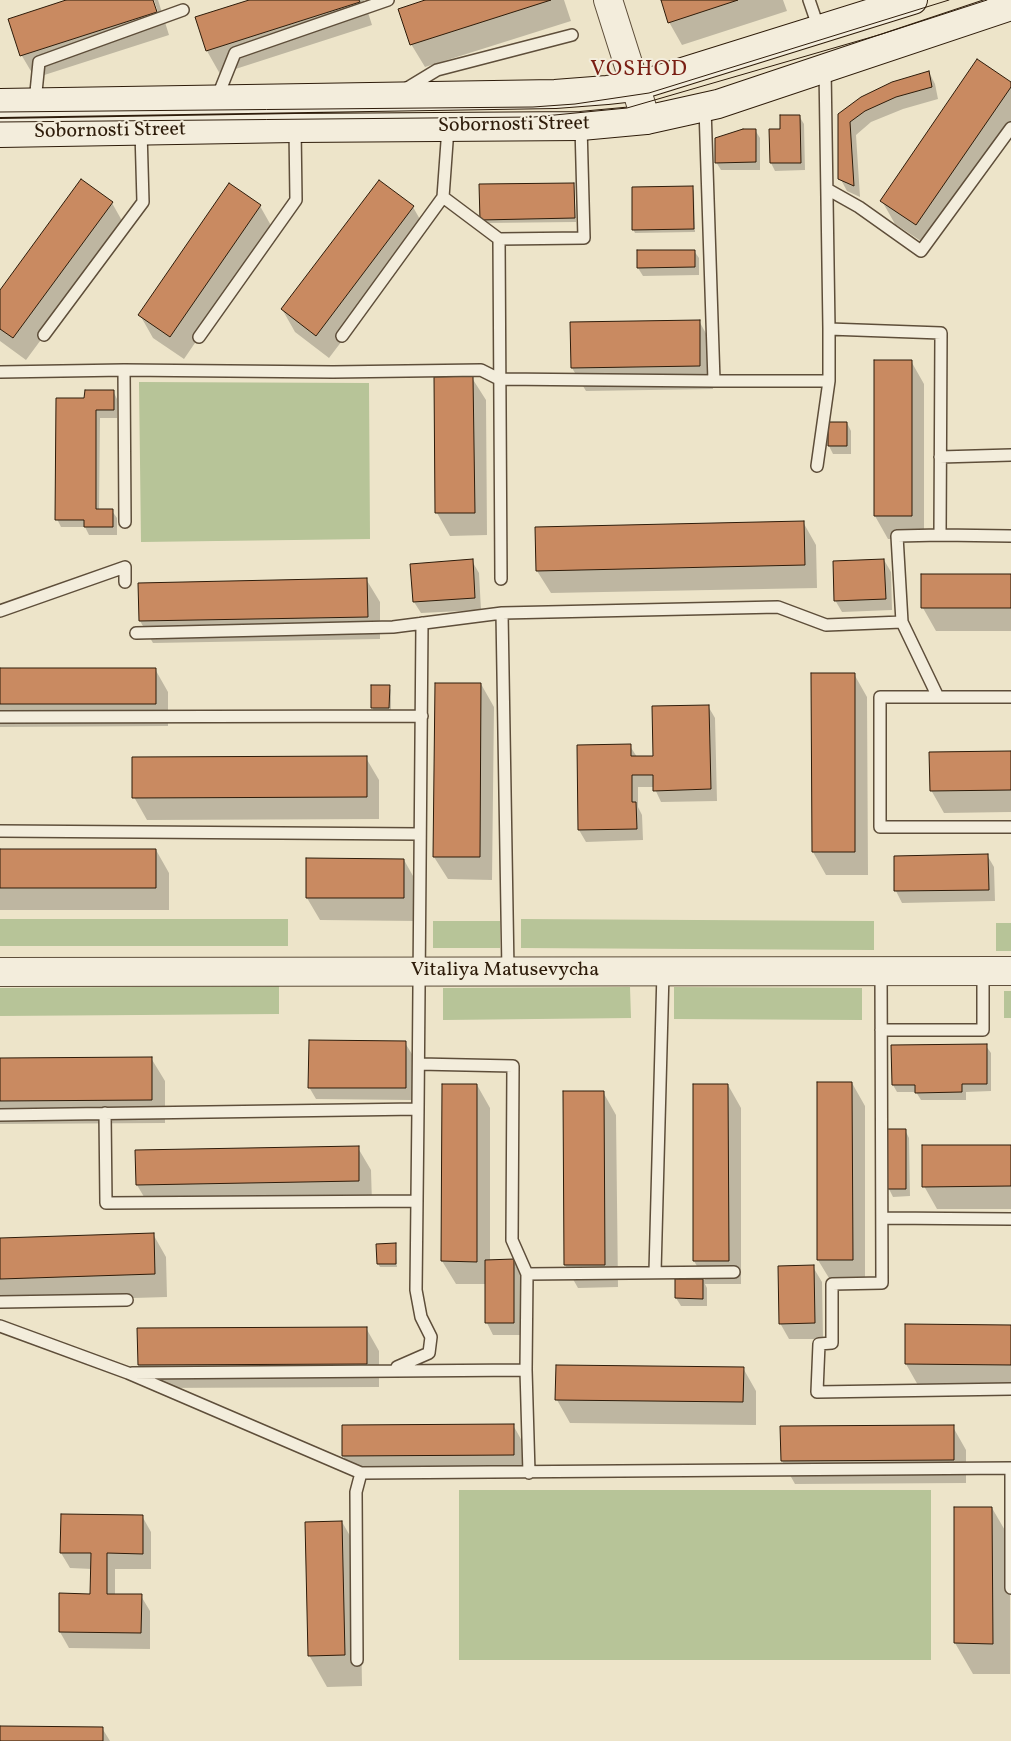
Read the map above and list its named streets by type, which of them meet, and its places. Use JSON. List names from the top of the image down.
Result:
{
  "streets": {
    "main road": ["Sobornosti Street", "Vitaliya Matusevycha"]
  },
  "districts": ["VOSHOD"]
}
